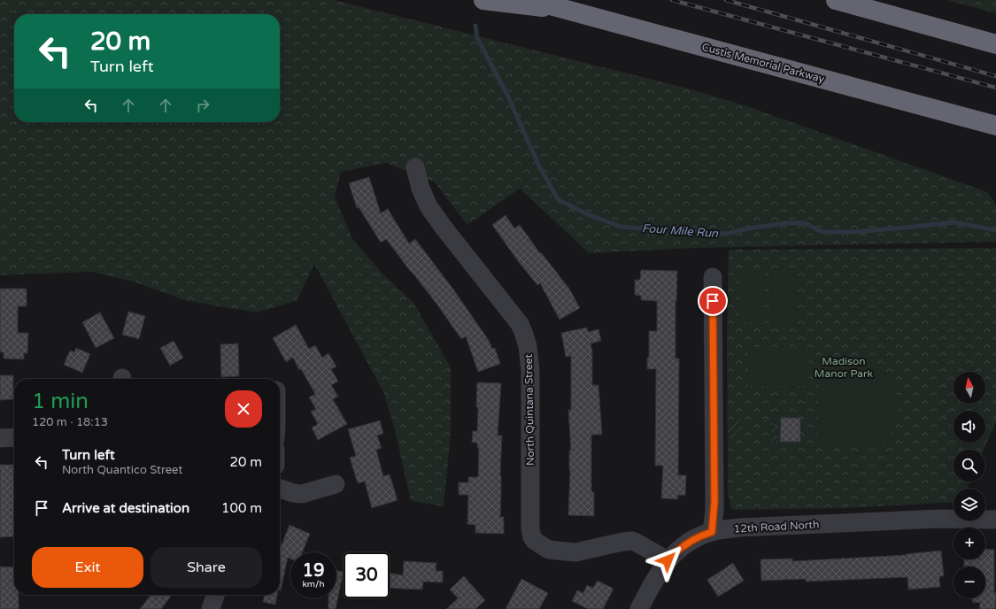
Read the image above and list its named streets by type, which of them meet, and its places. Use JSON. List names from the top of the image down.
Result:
{
  "streets": {
    "highway": ["Custis Memorial Parkway"],
    "street": ["North Quintana Street", "12th Road North"]
  },
  "crossings": [
    ["North Quintana Street", "12th Road North"]
  ],
  "water": ["Four Mile Run"],
  "parks": ["Madison Manor Park"],
  "north": "top",
  "page": {
    "turn": ["20 m", "Turn left"],
    "map_buttons": ["+", "−"],
    "heading": ["1 min", "120 m · 18:13"],
    "list": [
      {
        "name": "Turn left",
        "note": "North Quantico Street",
        "value": "20 m"
      },
      {
        "name": "Arrive at destination",
        "value": "100 m"
      }
    ],
    "buttons": ["Exit", "Share"],
    "speed": "19 km/h",
    "limit": "30"
  }
}
